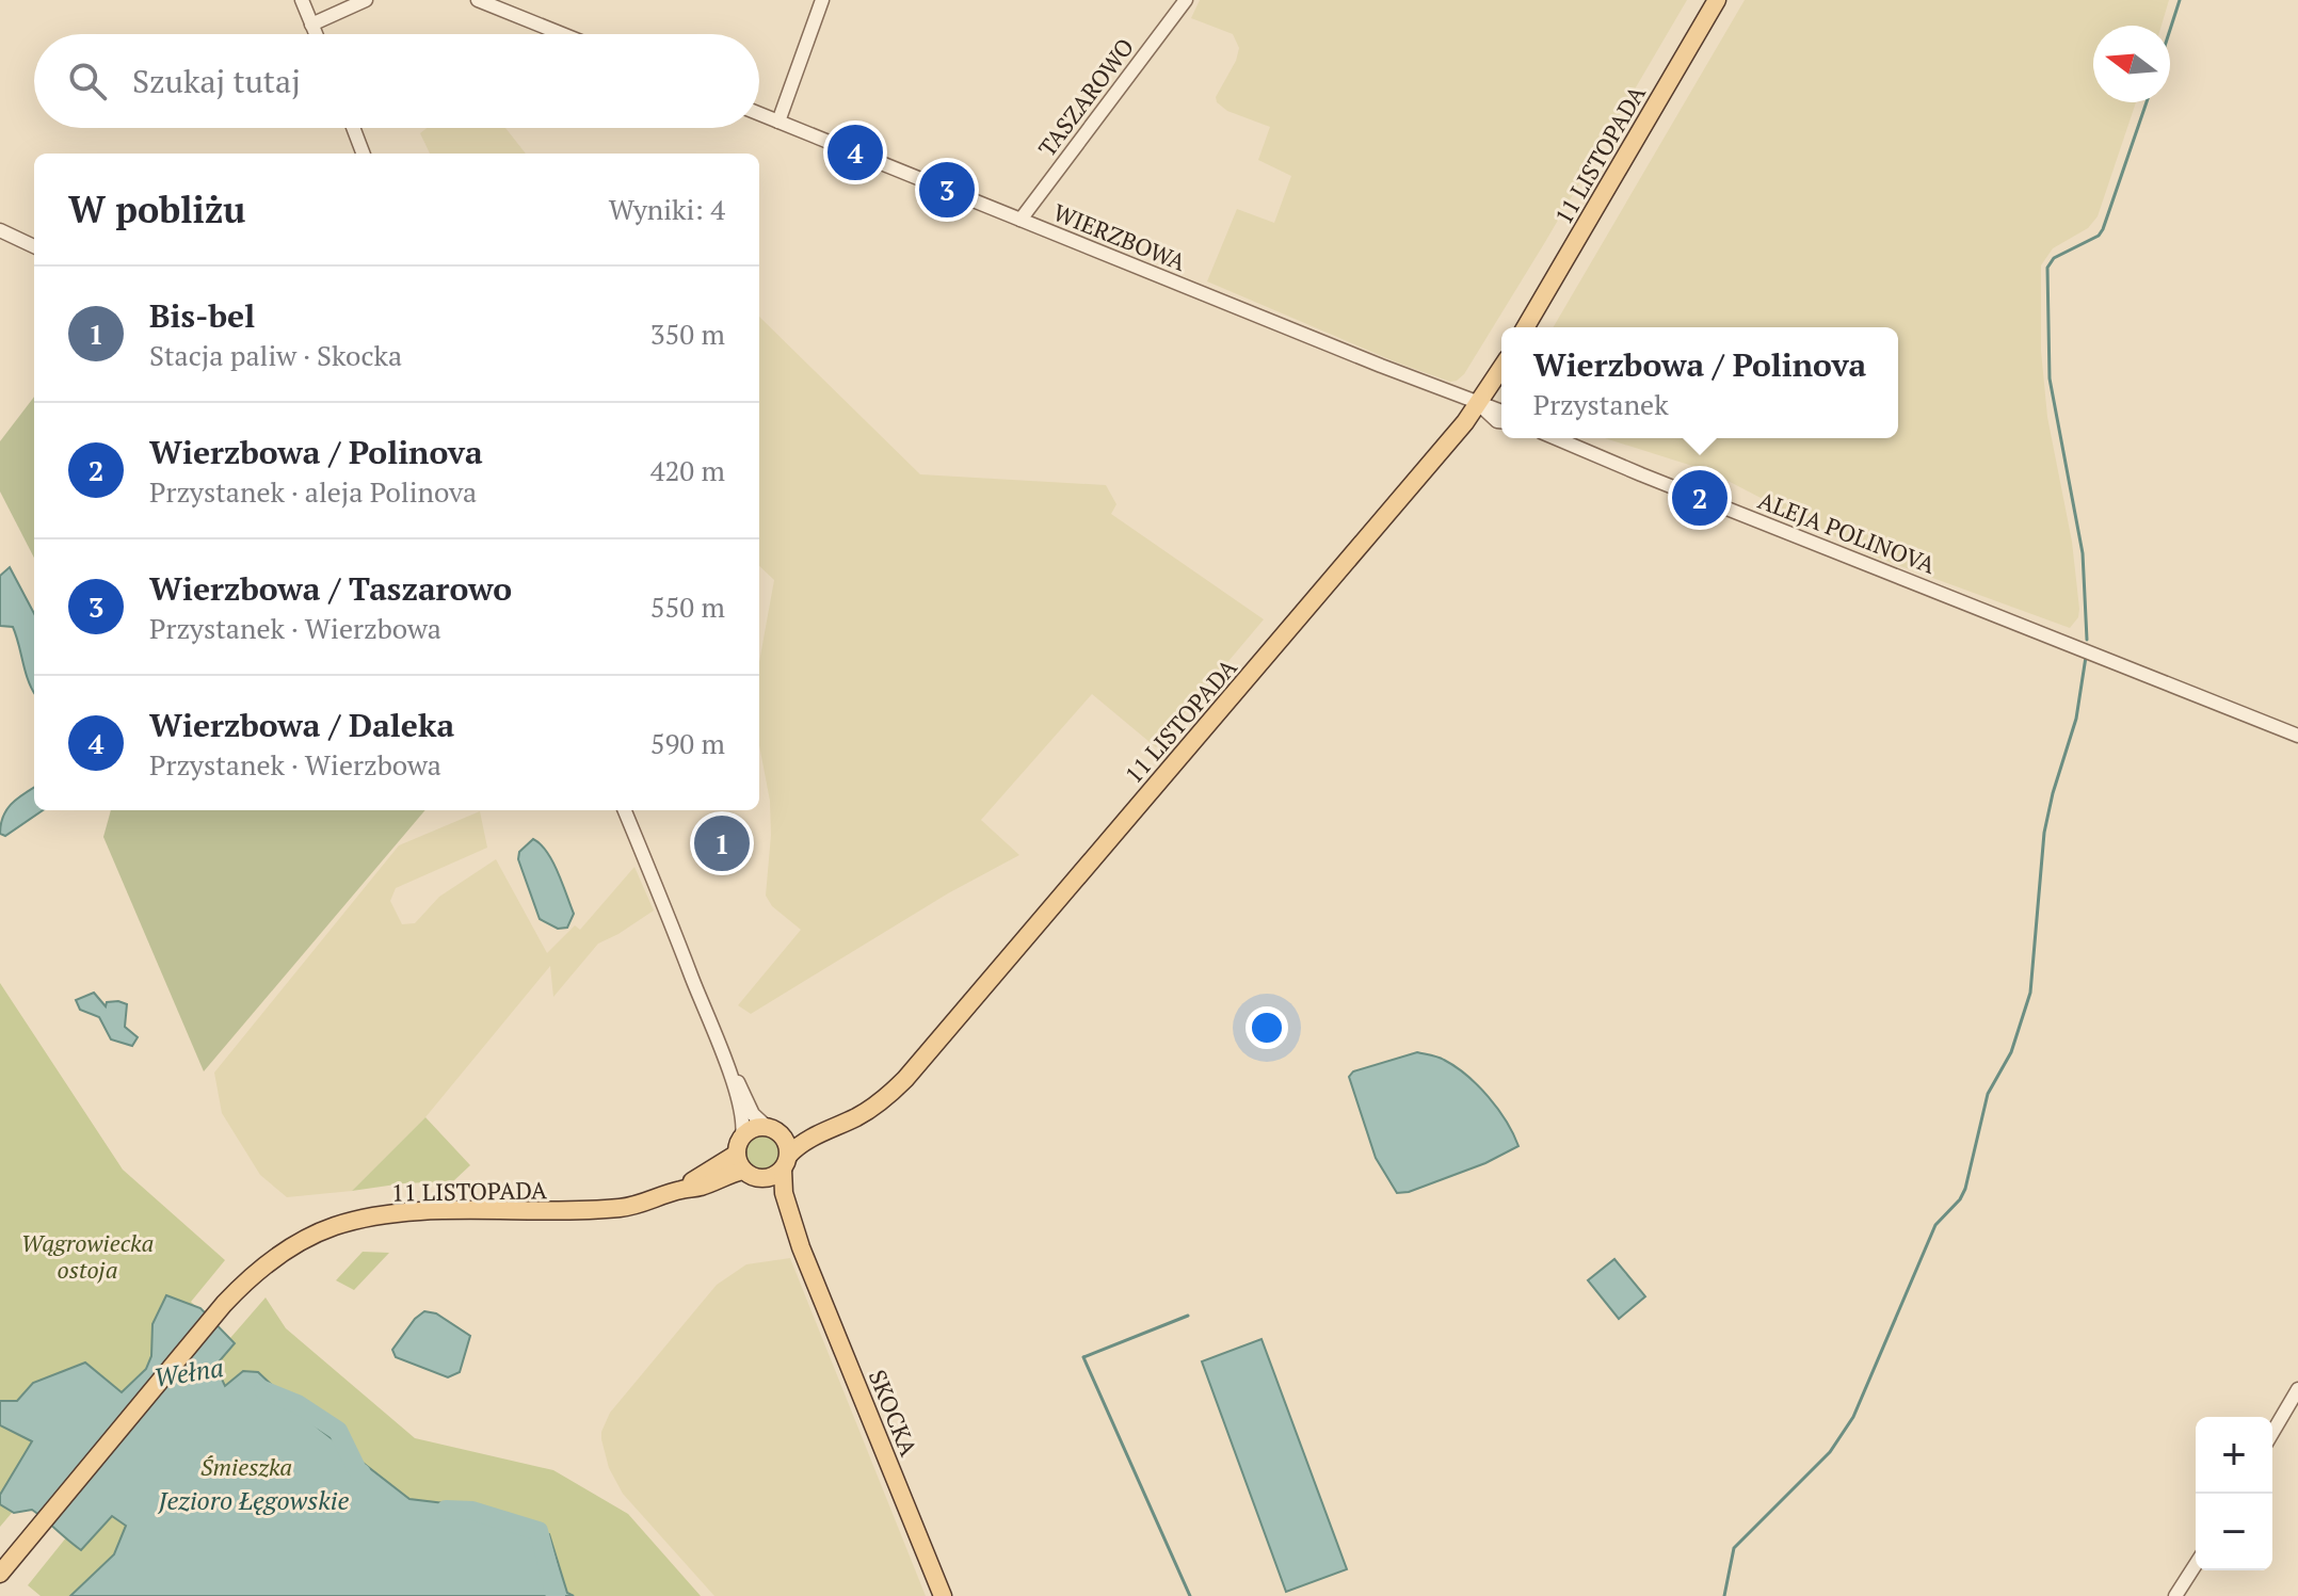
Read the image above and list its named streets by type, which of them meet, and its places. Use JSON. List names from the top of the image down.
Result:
{
  "streets": {
    "main road": ["11 LISTOPADA", "SKOCKA"],
    "street": ["TASZAROWO", "WIERZBOWA", "ALEJA POLINOVA"]
  },
  "crossings": [
    ["TASZAROWO", "WIERZBOWA"],
    ["11 LISTOPADA", "WIERZBOWA"],
    ["11 LISTOPADA", "SKOCKA"]
  ],
  "water": ["Wełna", "Jezioro Łęgowskie"],
  "parks": ["Wągrowiecka ostoja", "Śmieszka"],
  "north": "left",
  "page": {
    "search": "Szukaj tutaj",
    "pins": [
      "4",
      "3",
      "2",
      "1"
    ],
    "heading": ["W pobliżu", "Wyniki: 4"],
    "list": [
      {
        "mark": "1",
        "name": "Bis-bel",
        "note": "Stacja paliw · Skocka",
        "value": "350 m"
      },
      {
        "mark": "2",
        "name": "Wierzbowa / Polinova",
        "note": "Przystanek · aleja Polinova",
        "value": "420 m"
      },
      {
        "mark": "3",
        "name": "Wierzbowa / Taszarowo",
        "note": "Przystanek · Wierzbowa",
        "value": "550 m"
      },
      {
        "mark": "4",
        "name": "Wierzbowa / Daleka",
        "note": "Przystanek · Wierzbowa",
        "value": "590 m"
      }
    ],
    "popup": ["Wierzbowa / Polinova", "Przystanek"],
    "map_buttons": ["+", "−"]
  }
}
